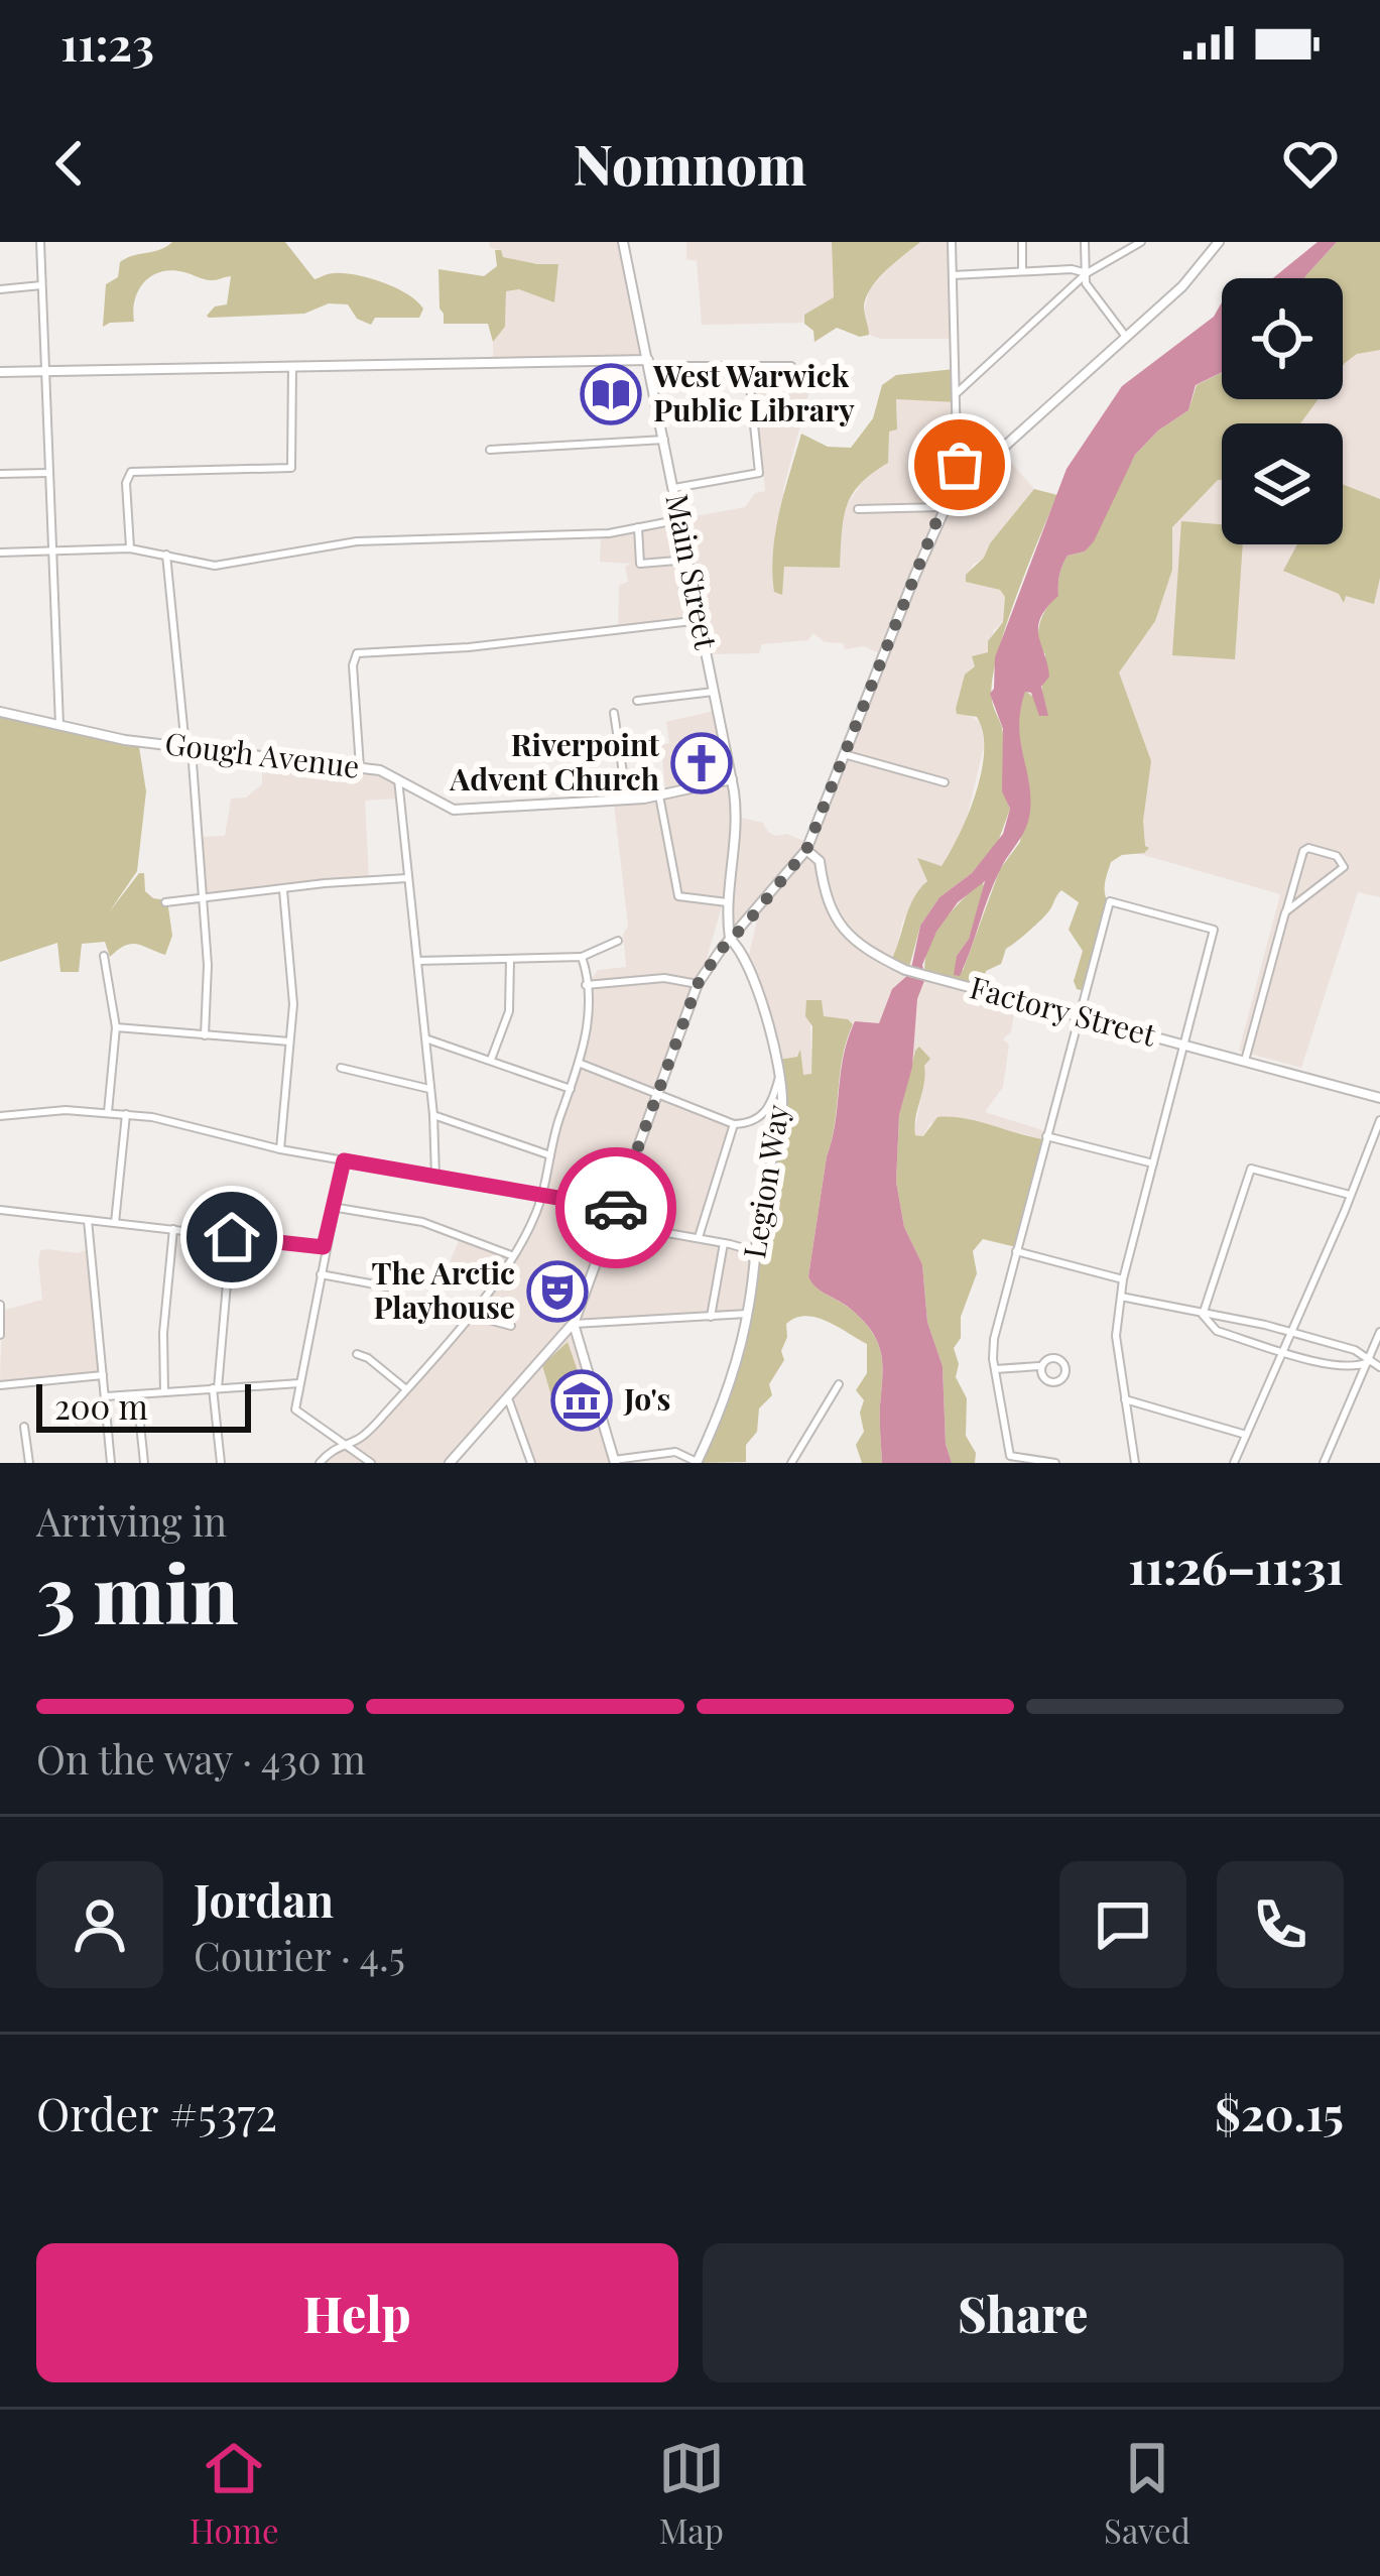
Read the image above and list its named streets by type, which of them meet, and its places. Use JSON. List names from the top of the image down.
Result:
{
  "streets": {
    "main road": [
      "Main Street",
      "Gough Avenue",
      "Factory Street",
      "Legion Way"
    ]
  },
  "crossings": [
    ["Main Street", "Gough Avenue"],
    ["Main Street", "Legion Way"]
  ],
  "places": {
    "library": ["West Warwick Public Library"],
    "church": ["Riverpoint Advent Church"],
    "theatre": ["The Arctic Playhouse"],
    "museum": ["Jo's"]
  },
  "scale_bar": "200 m",
  "page": {
    "status": "11:23",
    "header": "Nomnom",
    "scale": "200 m",
    "heading": ["3 min", "Arriving in", "11:26–11:31"],
    "panel": [
      "Jordan",
      "Courier · 4.5",
      "Order #5372",
      "$20.15"
    ],
    "bar": "On the way · 430 m",
    "buttons": ["Help", "Share"],
    "tabs": ["Home", "Map", "Saved"]
  }
}
